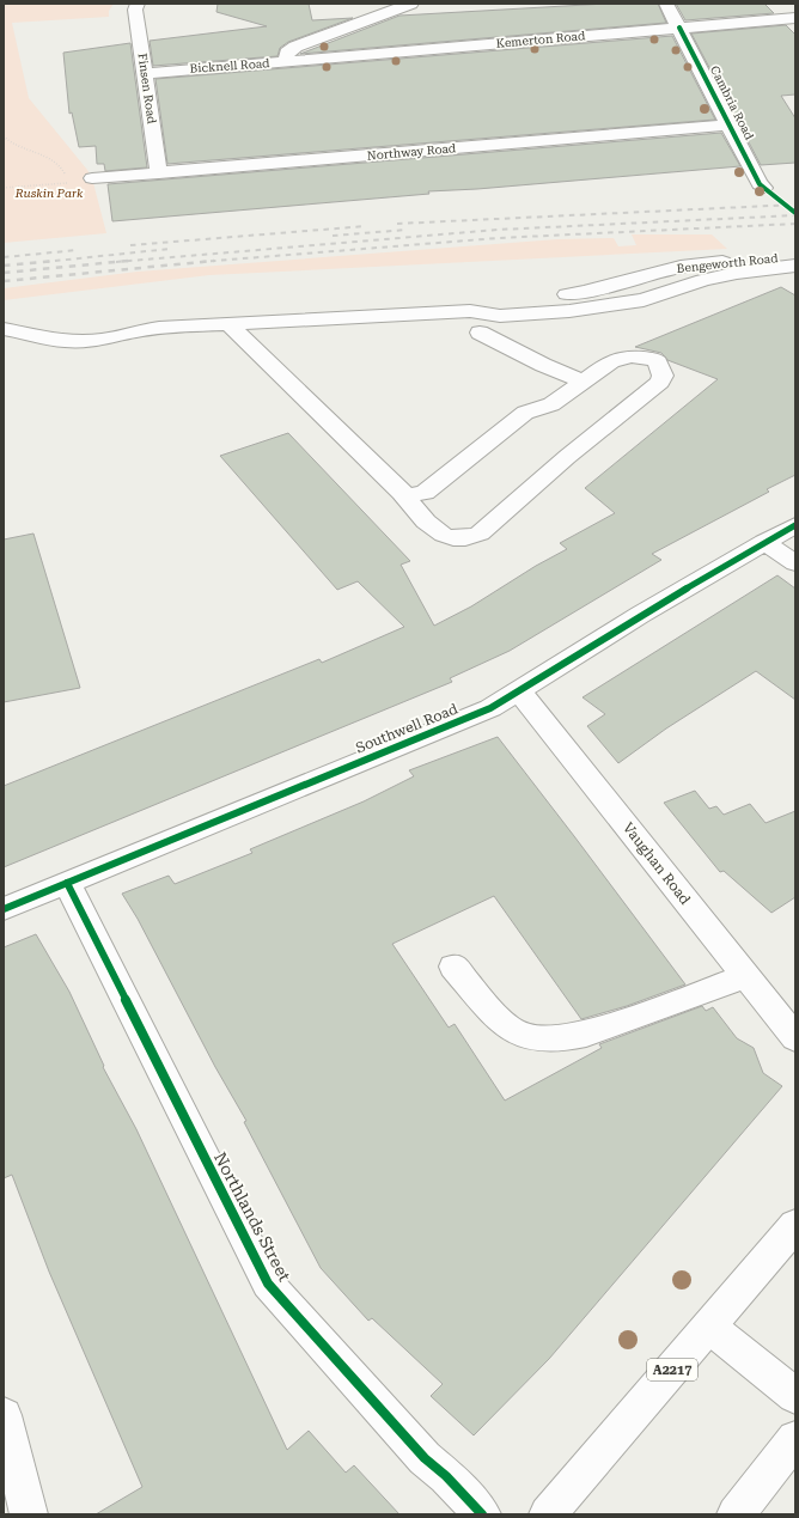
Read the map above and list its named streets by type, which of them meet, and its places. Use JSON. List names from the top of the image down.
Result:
{
  "streets": {
    "street": [
      "Kemerton Road",
      "Bicknell Road",
      "Finsen Road",
      "Cambria Road",
      "Northway Road",
      "Bengeworth Road",
      "Southwell Road",
      "Vaughan Road",
      "Northlands Street",
      "A2217"
    ]
  },
  "crossings": [
    ["Kemerton Road", "Bicknell Road"],
    ["Kemerton Road", "Cambria Road"],
    ["Bicknell Road", "Finsen Road"],
    ["Finsen Road", "Northway Road"],
    ["Cambria Road", "Northway Road"],
    ["Southwell Road", "Vaughan Road"],
    ["Southwell Road", "Northlands Street"]
  ],
  "parks": ["Ruskin Park"]
}
